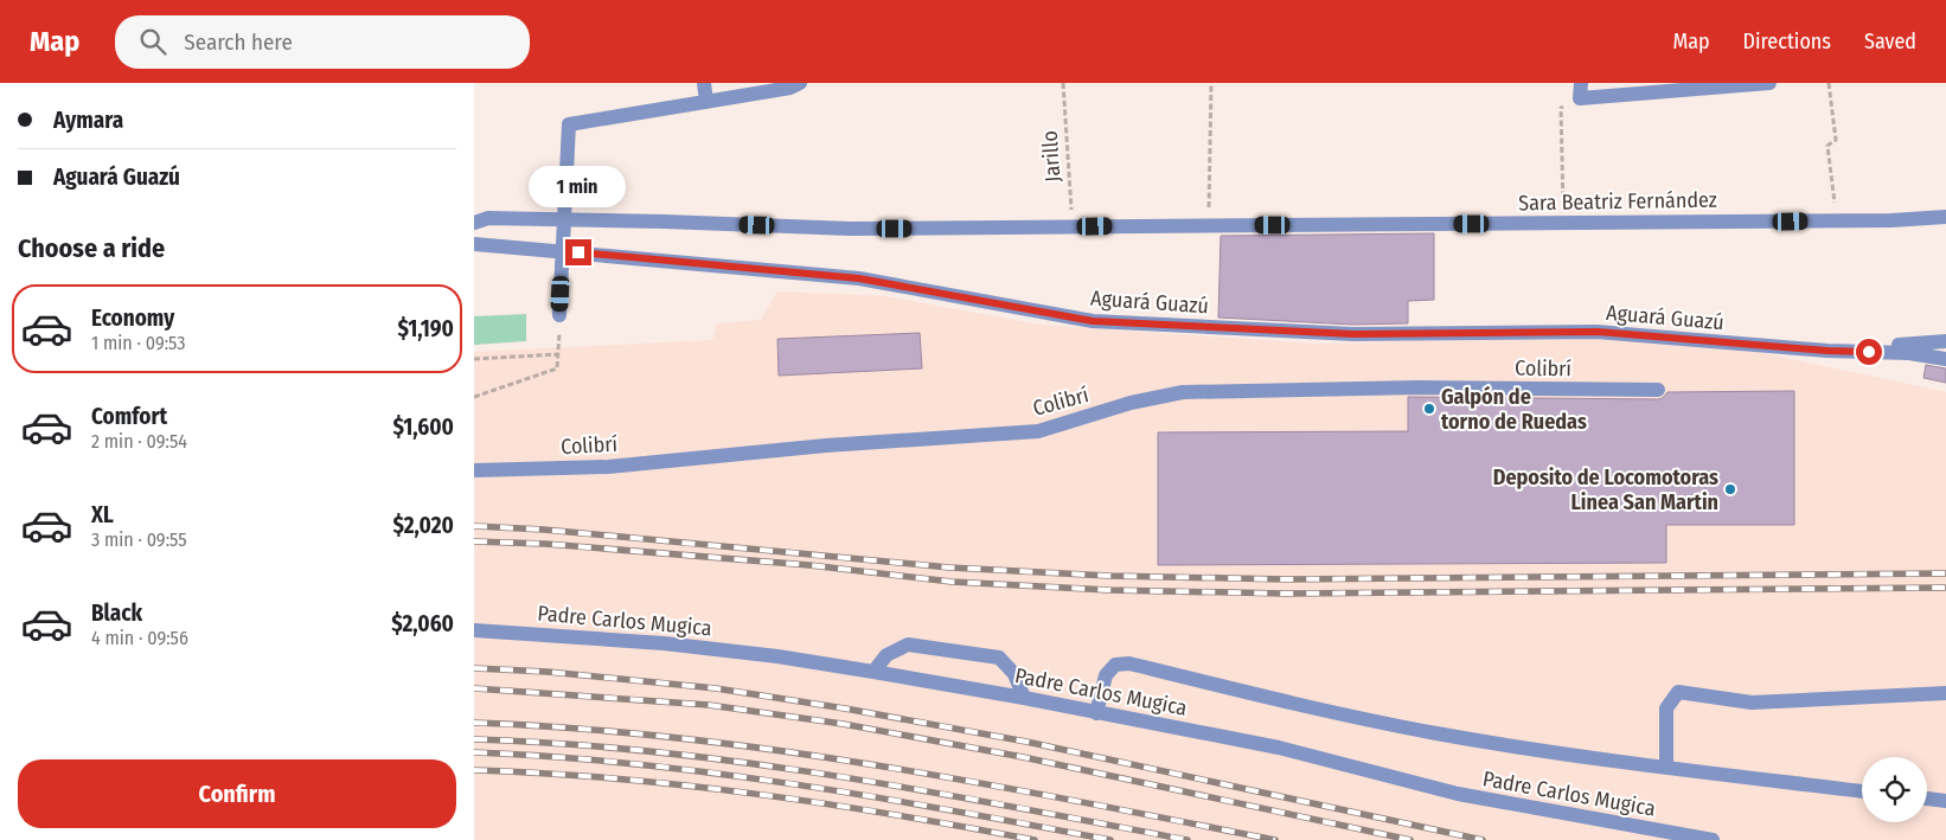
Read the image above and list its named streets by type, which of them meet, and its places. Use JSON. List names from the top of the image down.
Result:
{
  "streets": {
    "street": [
      "Sara Beatriz Fernández",
      "Aguará Guazú",
      "Colibrí",
      "Padre Carlos Mugica"
    ],
    "path": ["Jarillo"]
  },
  "crossings": [
    ["Jarillo", "Sara Beatriz Fernández"]
  ],
  "places": ["Galpón de torno de Ruedas", "Deposito de Locomotoras Linea San Martin"],
  "page": {
    "header": "Map",
    "search": "Search here",
    "nav": ["Map", "Directions", "Saved"],
    "banner": ["Aymara", "Aguará Guazú"],
    "bubble": "1 min",
    "heading": "Choose a ride",
    "list": [
      {
        "name": "Economy",
        "note": "1 min · 09:53",
        "value": "$1,190"
      },
      {
        "name": "Comfort",
        "note": "2 min · 09:54",
        "value": "$1,600"
      },
      {
        "name": "XL",
        "note": "3 min · 09:55",
        "value": "$2,020"
      },
      {
        "name": "Black",
        "note": "4 min · 09:56",
        "value": "$2,060"
      }
    ],
    "buttons": "Confirm"
  }
}
